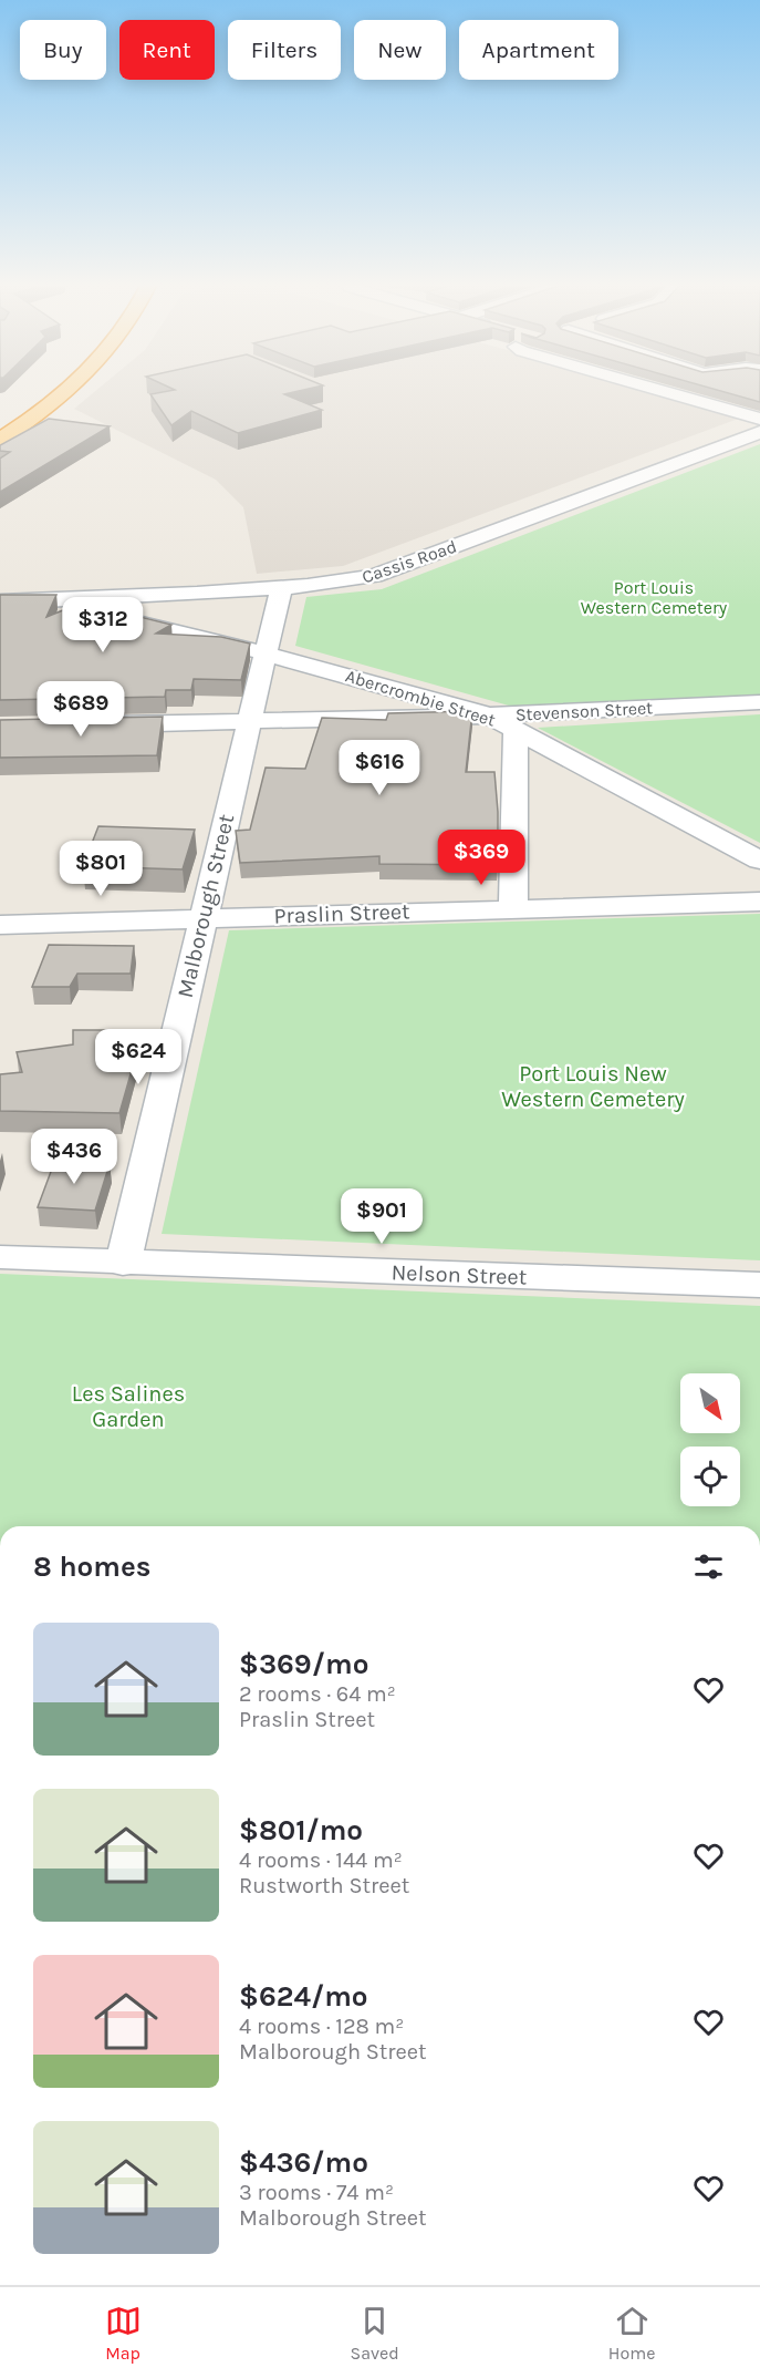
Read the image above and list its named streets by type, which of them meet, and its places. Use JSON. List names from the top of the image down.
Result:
{
  "streets": {
    "street": [
      "Cassis Road",
      "Abercrombie Street",
      "Stevenson Street",
      "Malborough Street",
      "Praslin Street",
      "Nelson Street"
    ]
  },
  "crossings": [
    ["Cassis Road", "Abercrombie Street"],
    ["Cassis Road", "Malborough Street"],
    ["Abercrombie Street", "Stevenson Street"],
    ["Abercrombie Street", "Malborough Street"],
    ["Stevenson Street", "Malborough Street"],
    ["Malborough Street", "Praslin Street"],
    ["Malborough Street", "Nelson Street"]
  ],
  "parks": ["Port Louis Western Cemetery", "Port Louis New Western Cemetery", "Les Salines Garden"],
  "north": "bottom right",
  "page": {
    "chip": [
      "Buy",
      "Rent",
      "Filters",
      "New",
      "Apartment"
    ],
    "price": [
      "$312",
      "$689",
      "$616",
      "$369",
      "$801",
      "$624",
      "$436",
      "$901"
    ],
    "heading": "8 homes",
    "list": [
      {
        "name": "$369/mo",
        "note": "2 rooms · 64 m² · Praslin Street"
      },
      {
        "name": "$801/mo",
        "note": "4 rooms · 144 m² · Rustworth Street"
      },
      {
        "name": "$624/mo",
        "note": "4 rooms · 128 m² · Malborough Street"
      },
      {
        "name": "$436/mo",
        "note": "3 rooms · 74 m² · Malborough Street"
      }
    ],
    "tabs": ["Map", "Saved", "Home"]
  }
}
